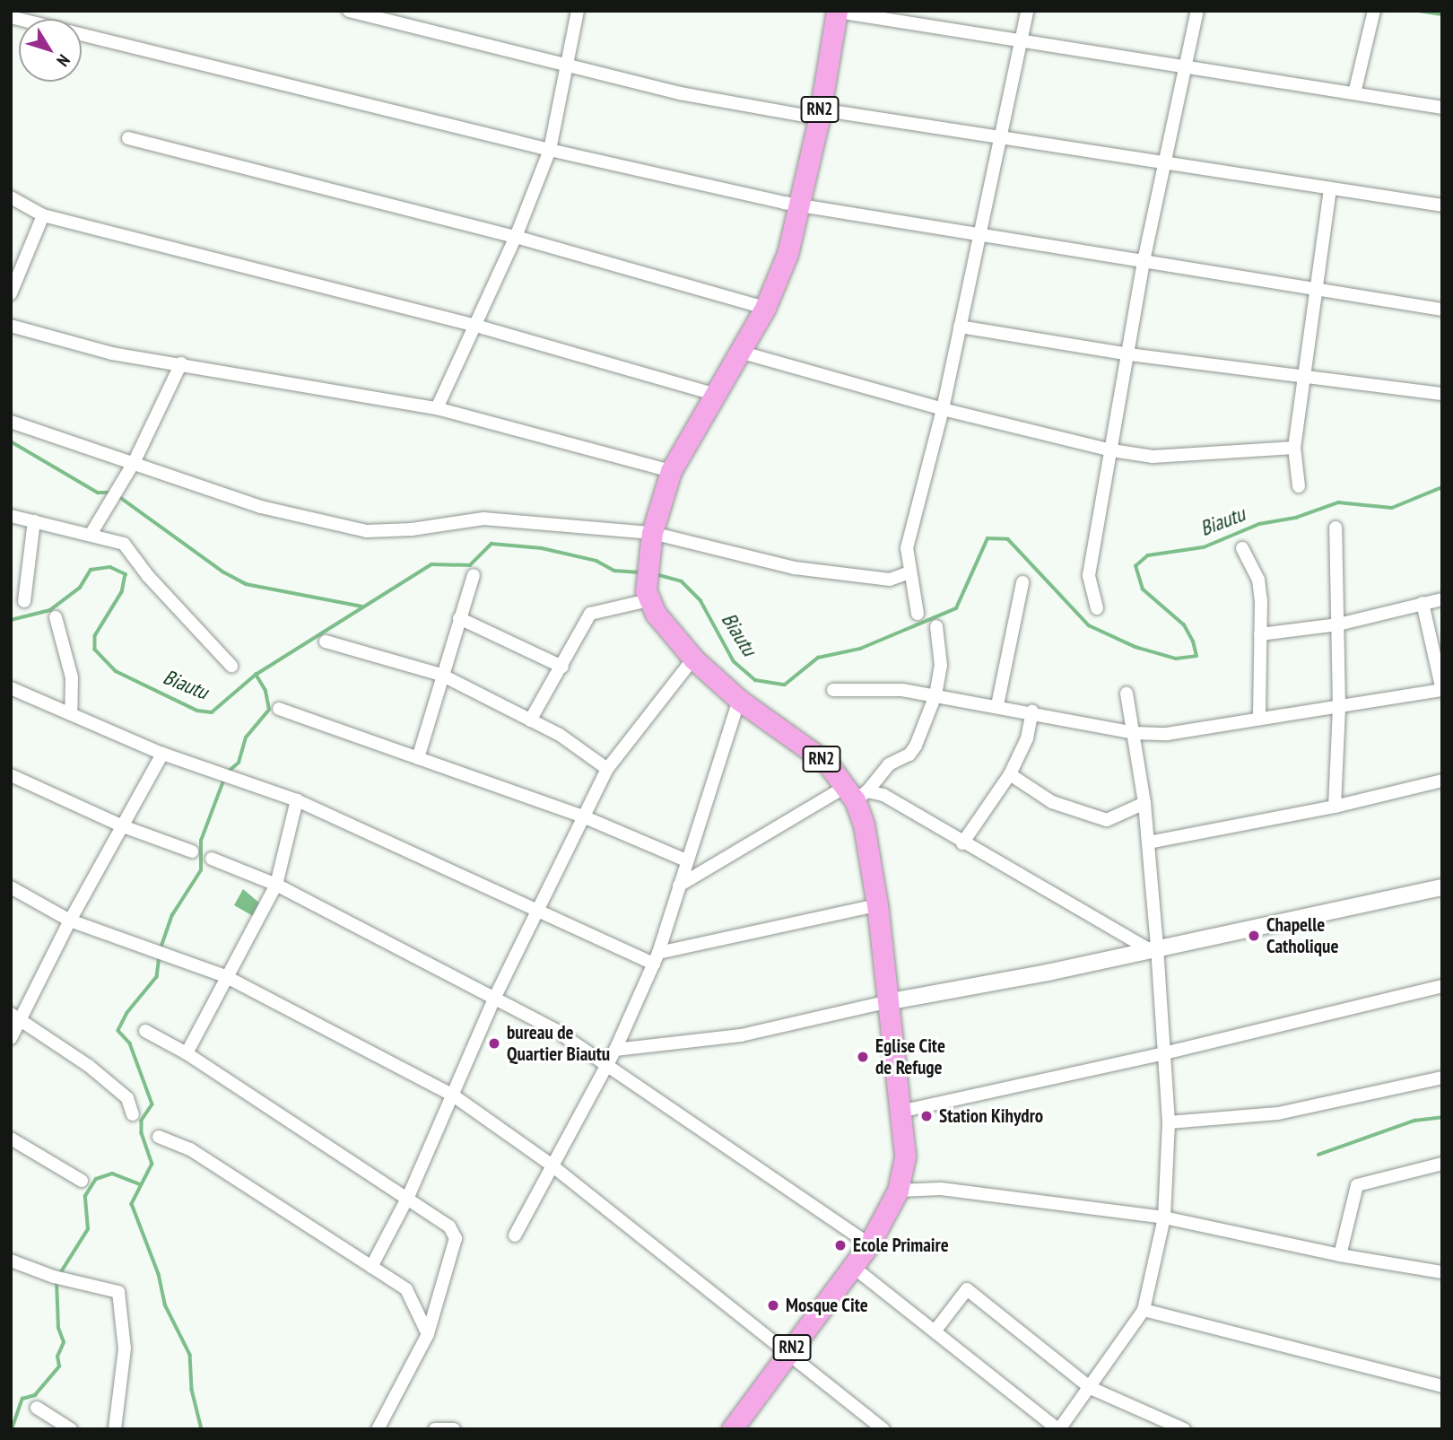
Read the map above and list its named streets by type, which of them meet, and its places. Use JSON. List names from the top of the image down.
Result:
{
  "streets": {
    "highway": ["RN2"]
  },
  "water": ["Biautu"],
  "places": [
    "Chapelle Catholique",
    "bureau de Quartier Biautu",
    "Eglise Cite de Refuge",
    "Station Kihydro",
    "Ecole Primaire",
    "Mosque Cite"
  ],
  "north": "bottom right"
}
